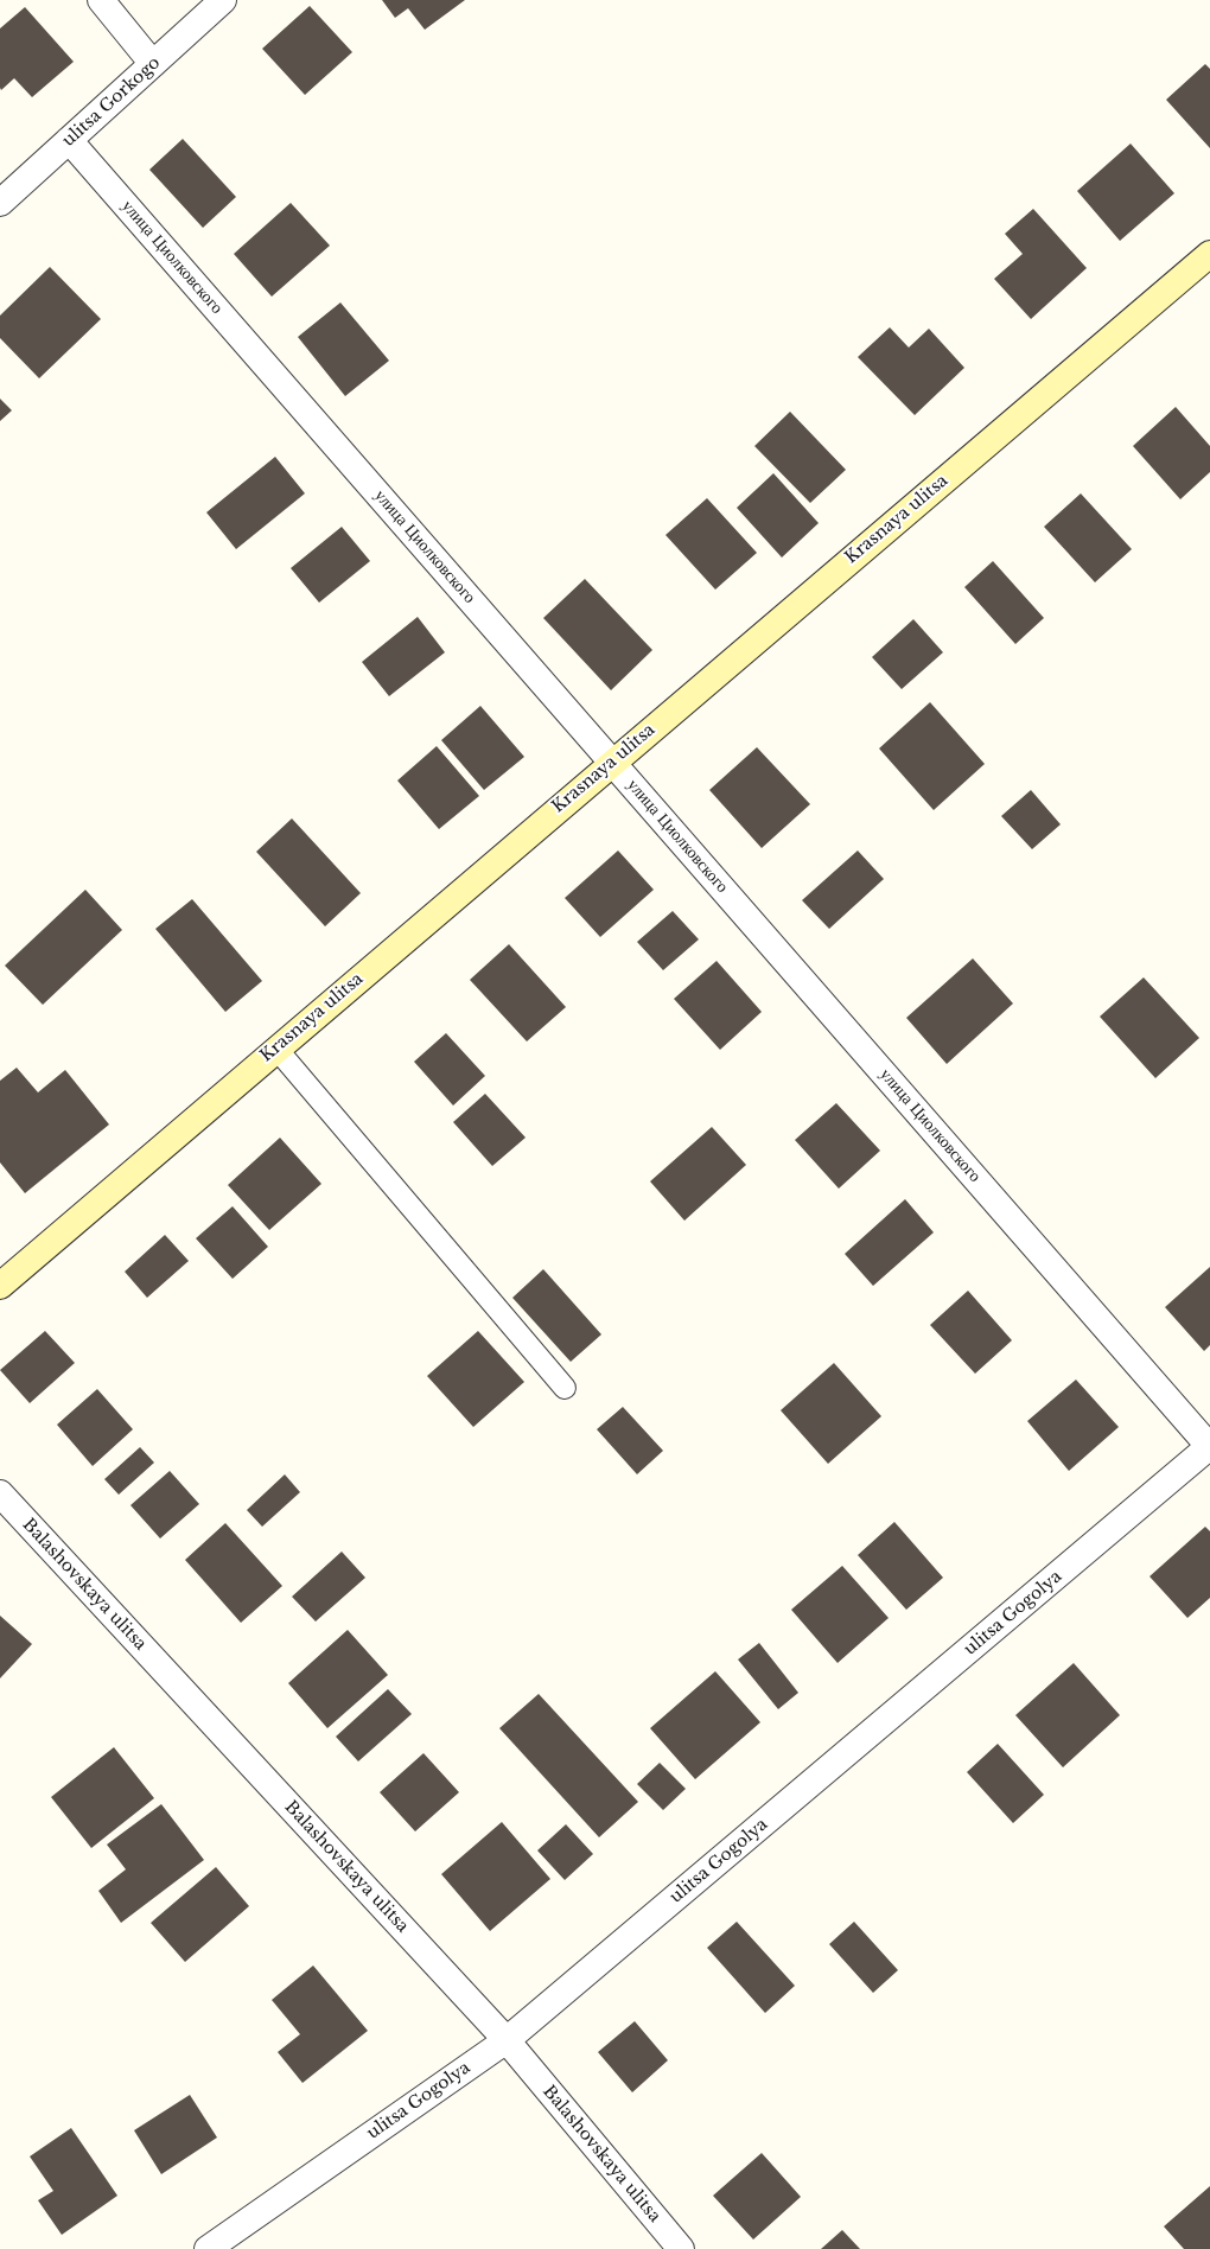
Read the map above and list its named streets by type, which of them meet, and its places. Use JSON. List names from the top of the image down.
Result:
{
  "streets": {
    "main road": ["Krasnaya ulitsa"],
    "street": [
      "ulitsa Gorkogo",
      "улица Циолковского",
      "Balashovskaya ulitsa",
      "ulitsa Gogolya"
    ]
  },
  "crossings": [
    ["ulitsa Gorkogo", "улица Циолковского"],
    ["улица Циолковского", "Krasnaya ulitsa"],
    ["улица Циолковского", "ulitsa Gogolya"],
    ["Balashovskaya ulitsa", "ulitsa Gogolya"]
  ]
}
